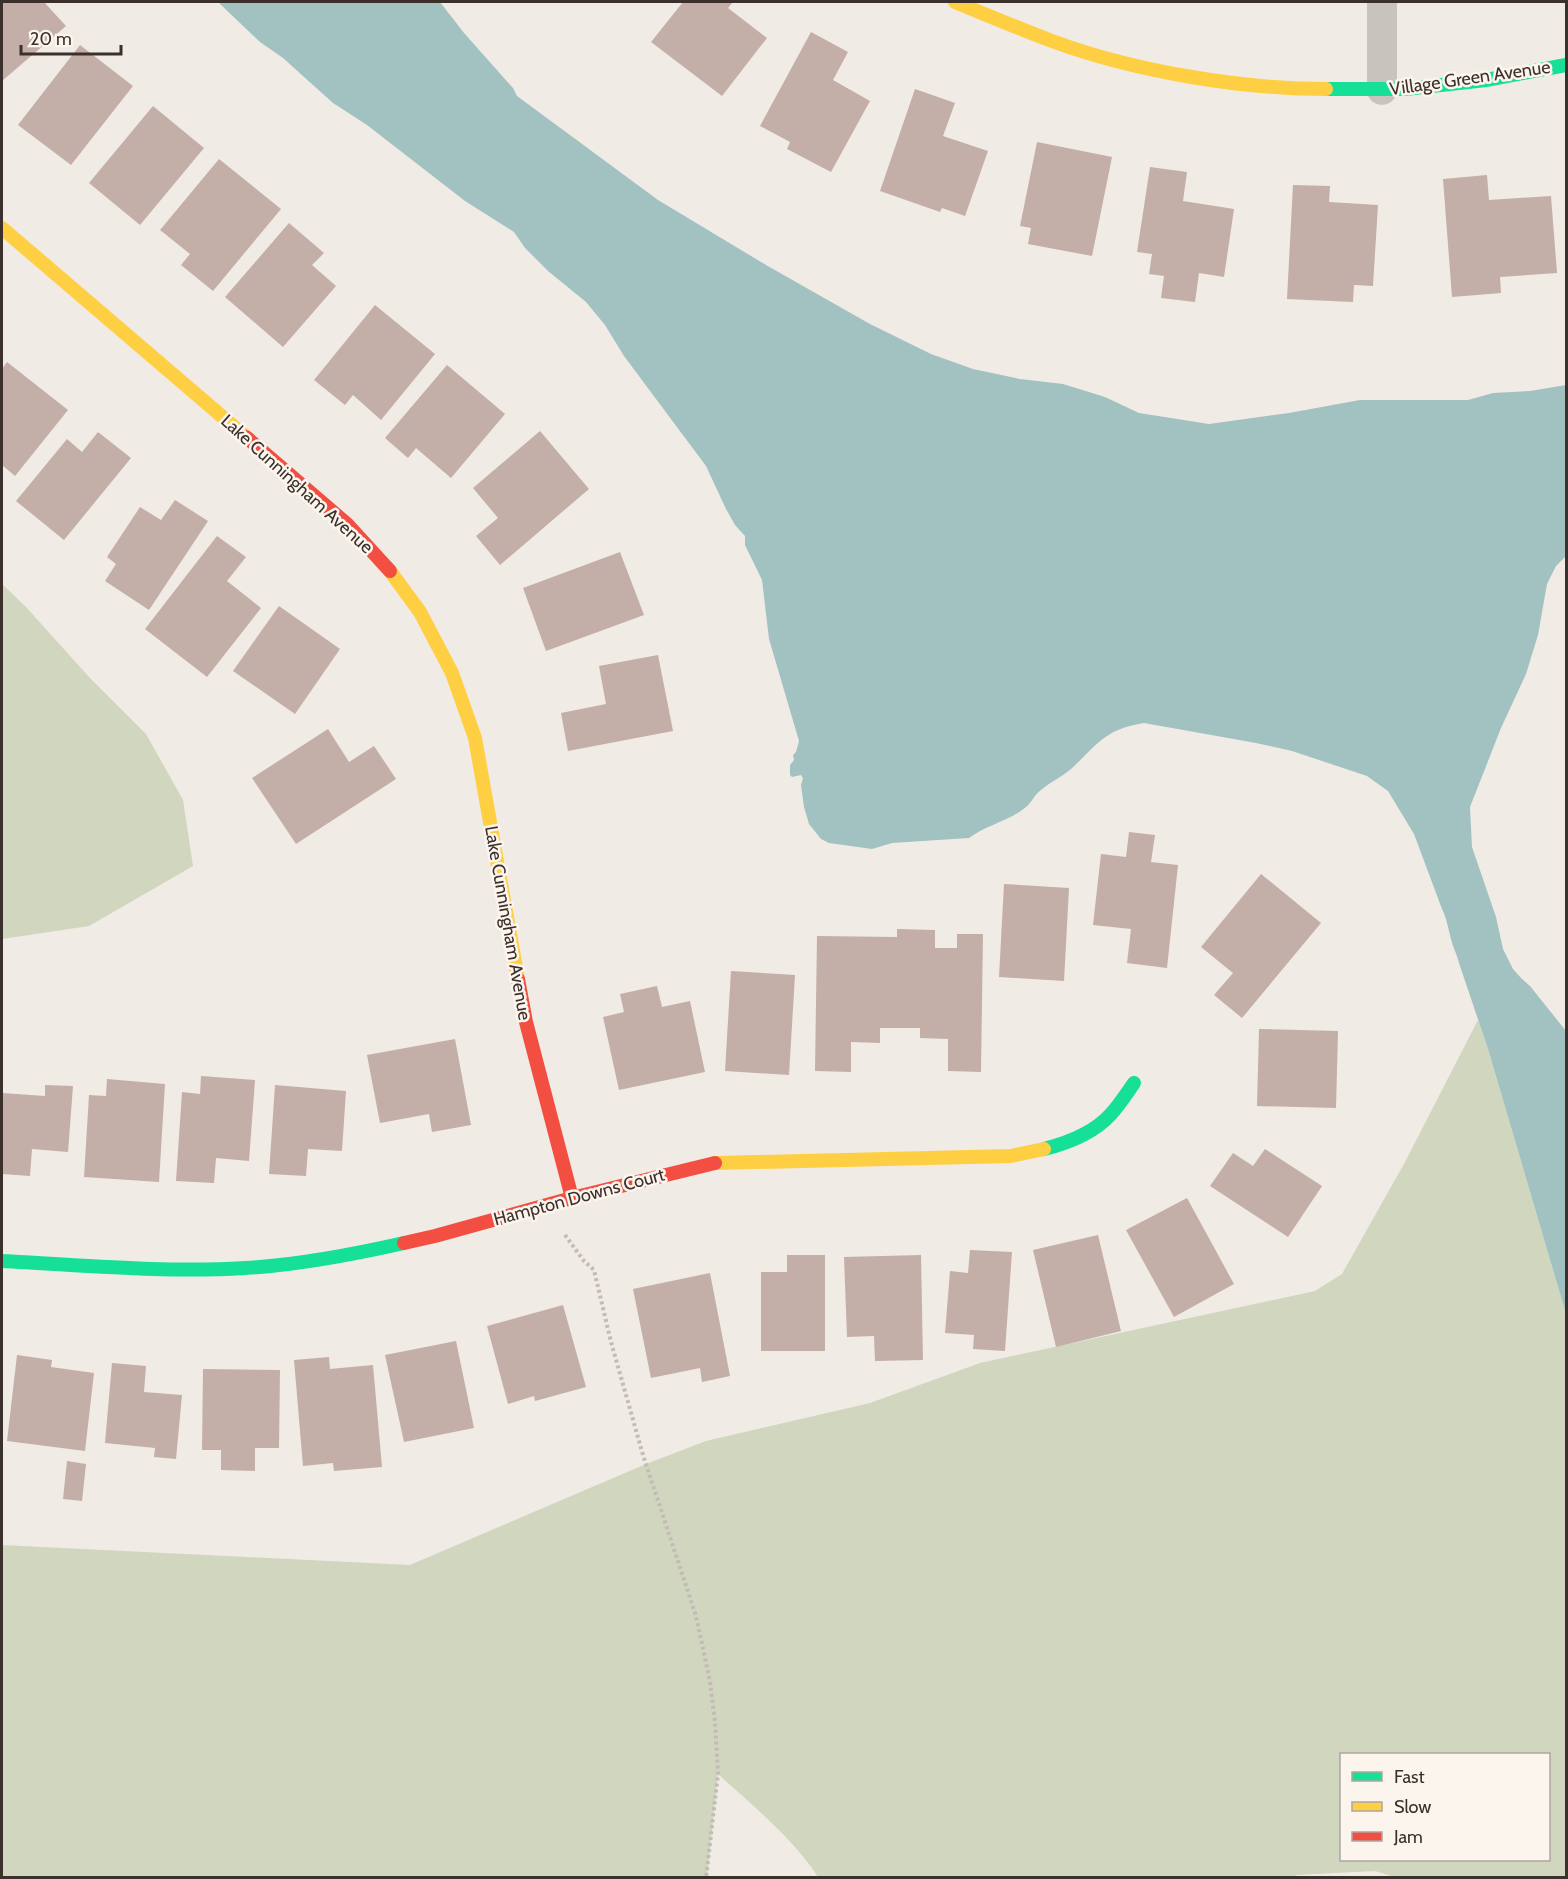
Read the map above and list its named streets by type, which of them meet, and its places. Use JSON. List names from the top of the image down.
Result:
{
  "streets": {
    "street": ["Village Green Avenue", "Lake Cunningham Avenue", "Hampton Downs Court"]
  },
  "crossings": [
    ["Lake Cunningham Avenue", "Hampton Downs Court"]
  ],
  "legend": ["Fast", "Slow", "Jam"],
  "scale_bar": "20 m"
}
